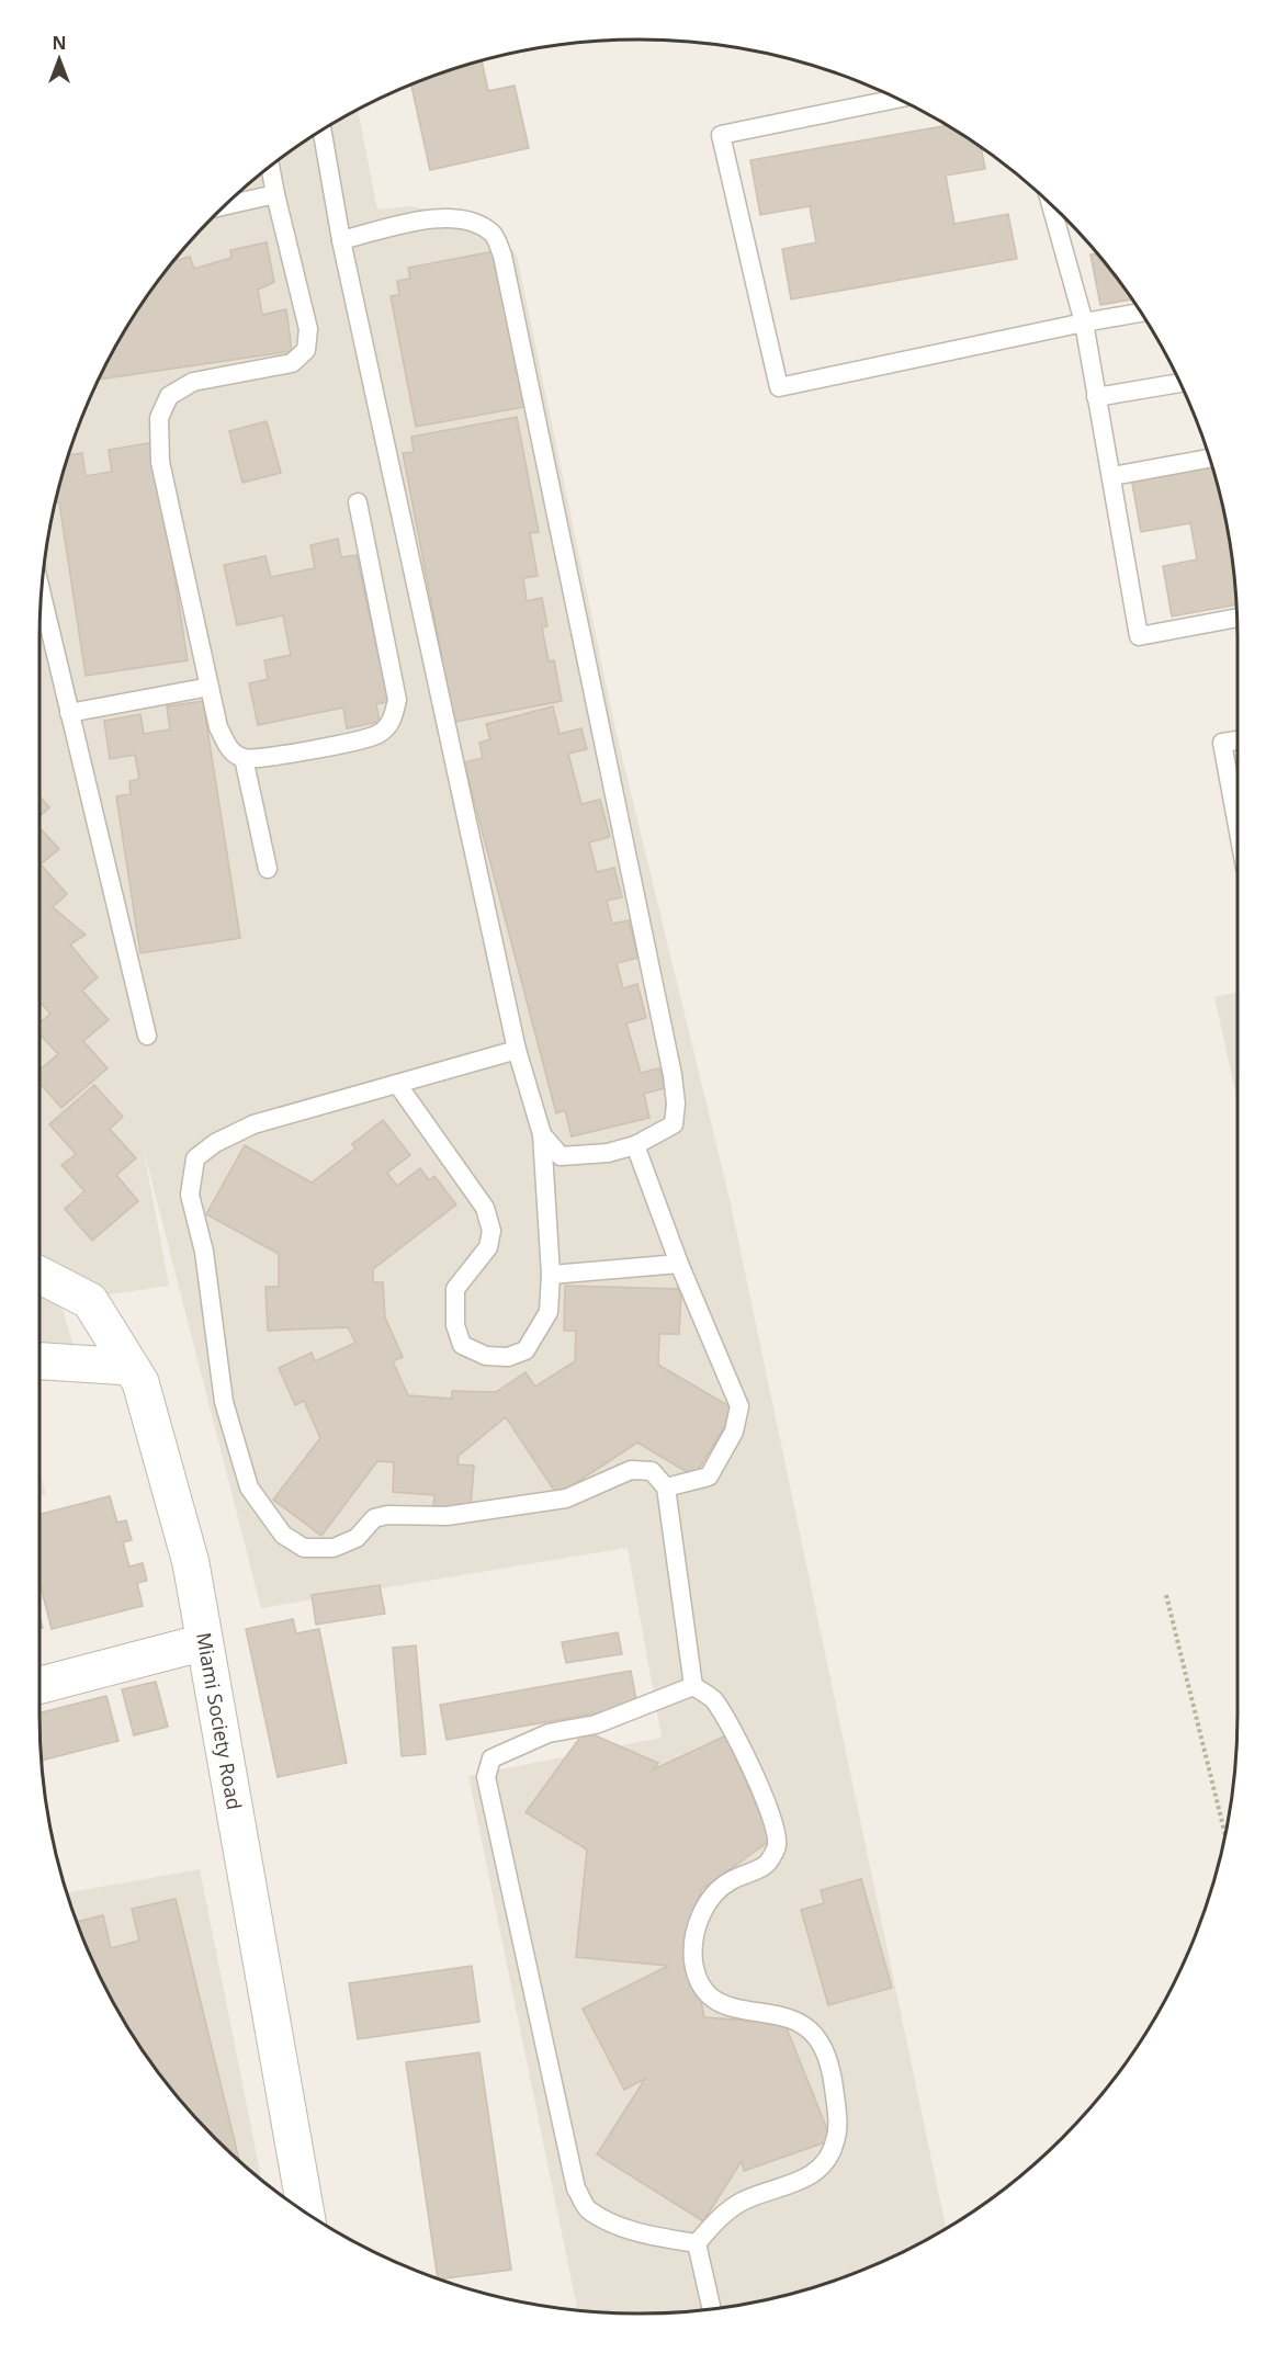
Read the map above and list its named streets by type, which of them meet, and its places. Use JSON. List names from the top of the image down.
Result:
{
  "streets": {
    "street": ["Miami Society Road"]
  },
  "north": "top"
}
